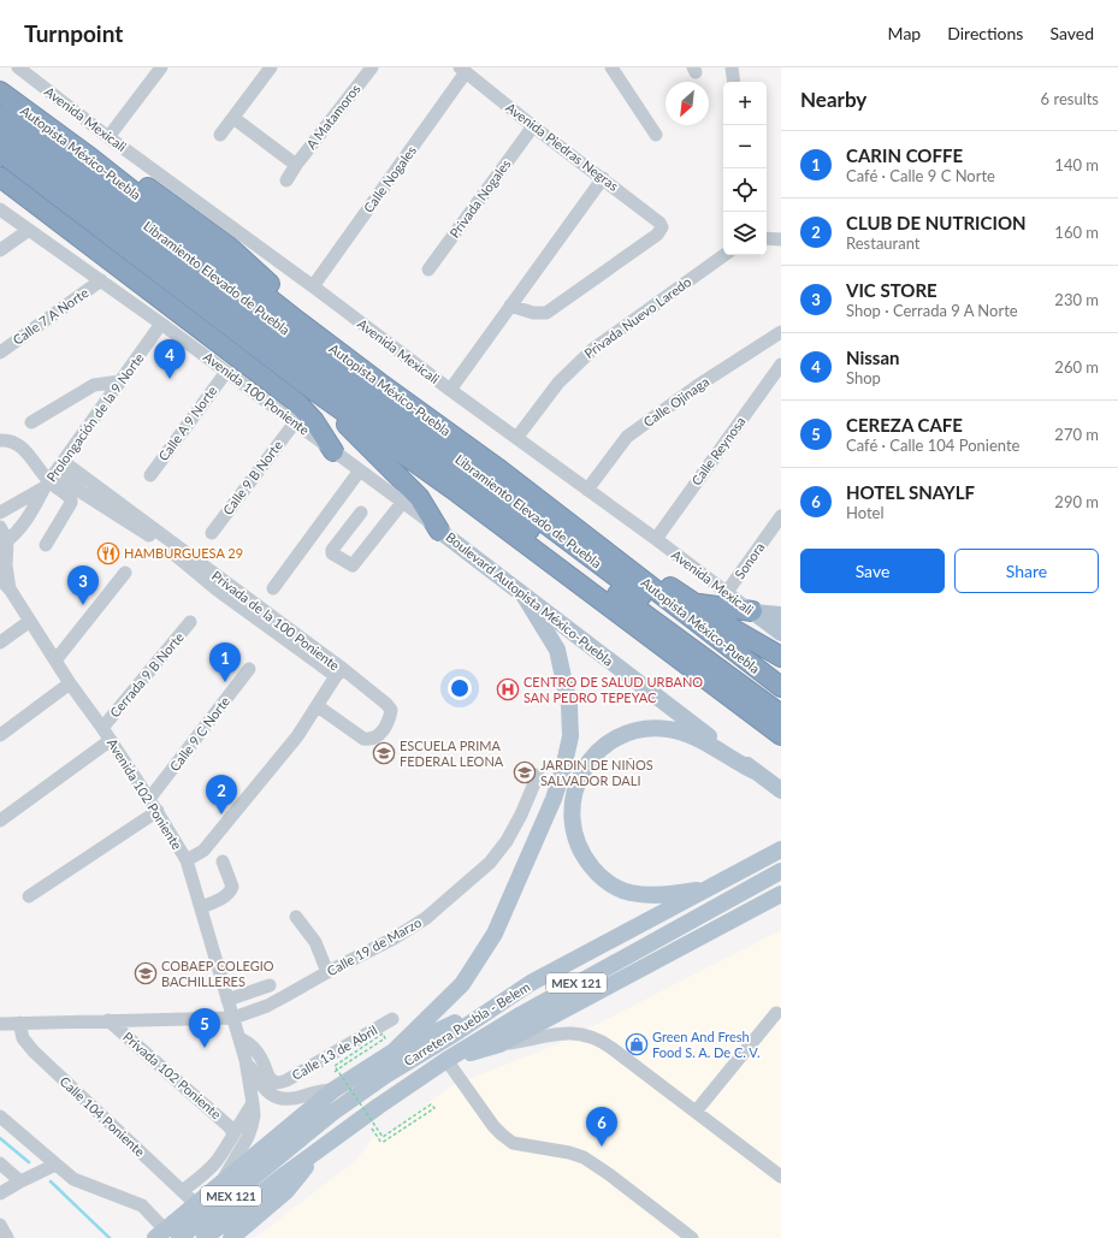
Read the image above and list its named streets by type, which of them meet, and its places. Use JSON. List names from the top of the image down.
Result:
{
  "streets": {
    "highway": ["Autopista México-Puebla", "Libramiento Elevado de Puebla"],
    "main road": [
      "Avenida Mexicali",
      "Boulevard Autopista México-Puebla",
      "MEX 121",
      "Carretera Puebla - Belem"
    ],
    "street": [
      "A Matamoros",
      "Avenida Piedras Negras",
      "Calle Nogales",
      "Privada Nogales",
      "Calle 7 A Norte",
      "Privada Nuevo Laredo",
      "Avenida 100 Poniente",
      "Calle Ojinaga",
      "Prolongación de la 9 Norte",
      "Calle A 9 Norte",
      "Calle Reynosa",
      "Calle 9 B Norte",
      "Sonora",
      "Privada de la 100 Poniente",
      "Cerrada 9 B Norte",
      "Calle 9 C Norte",
      "Avenida 102 Poniente",
      "Calle 19 de Marzo",
      "Calle 13 de Abril",
      "Privada 102 Poniente",
      "Calle 104 Poniente"
    ]
  },
  "crossings": [
    ["Avenida Mexicali", "Calle Nogales"],
    ["Avenida Mexicali", "Privada Nuevo Laredo"],
    ["Avenida Mexicali", "Calle Ojinaga"],
    ["Avenida Mexicali", "Calle Reynosa"],
    ["Avenida Mexicali", "Sonora"],
    ["Avenida Piedras Negras", "Calle Nogales"],
    ["Avenida Piedras Negras", "Privada Nogales"],
    ["Calle 7 A Norte", "Avenida 100 Poniente"],
    ["Avenida 100 Poniente", "Prolongación de la 9 Norte"],
    ["Avenida 100 Poniente", "Calle A 9 Norte"],
    ["Avenida 100 Poniente", "Calle 9 B Norte"],
    ["Avenida 100 Poniente", "Boulevard Autopista México-Puebla"],
    ["Prolongación de la 9 Norte", "Privada de la 100 Poniente"],
    ["Cerrada 9 B Norte", "Avenida 102 Poniente"],
    ["Calle 9 C Norte", "Avenida 102 Poniente"],
    ["Avenida 102 Poniente", "Calle 19 de Marzo"],
    ["Avenida 102 Poniente", "Calle 13 de Abril"]
  ],
  "places": {
    "restaurant": ["HAMBURGUESA 29"],
    "hospital": ["CENTRO DE SALUD URBANO SAN PEDRO TEPEYAC"],
    "school or university": ["ESCUELA PRIMA FEDERAL LEONA", "JARDIN DE NIÑOS SALVADOR DALI", "COBAEP COLEGIO BACHILLERES"],
    "shop": ["Green And Fresh Food S. A. De C. V."]
  },
  "north": "bottom left",
  "page": {
    "header": "Turnpoint",
    "nav": ["Map", "Directions", "Saved"],
    "heading": ["Nearby", "6 results"],
    "map_buttons": ["+", "−"],
    "list": [
      {
        "mark": "1",
        "name": "CARIN COFFE",
        "note": "Café · Calle 9 C Norte",
        "value": "140 m"
      },
      {
        "mark": "2",
        "name": "CLUB DE NUTRICION",
        "note": "Restaurant",
        "value": "160 m"
      },
      {
        "mark": "3",
        "name": "VIC STORE",
        "note": "Shop · Cerrada 9 A Norte",
        "value": "230 m"
      },
      {
        "mark": "4",
        "name": "Nissan",
        "note": "Shop",
        "value": "260 m"
      },
      {
        "mark": "5",
        "name": "CEREZA CAFE",
        "note": "Café · Calle 104 Poniente",
        "value": "270 m"
      },
      {
        "mark": "6",
        "name": "HOTEL SNAYLF",
        "note": "Hotel",
        "value": "290 m"
      }
    ],
    "pins": [
      "4",
      "3",
      "1",
      "2",
      "5",
      "6"
    ],
    "buttons": ["Save", "Share"]
  }
}
